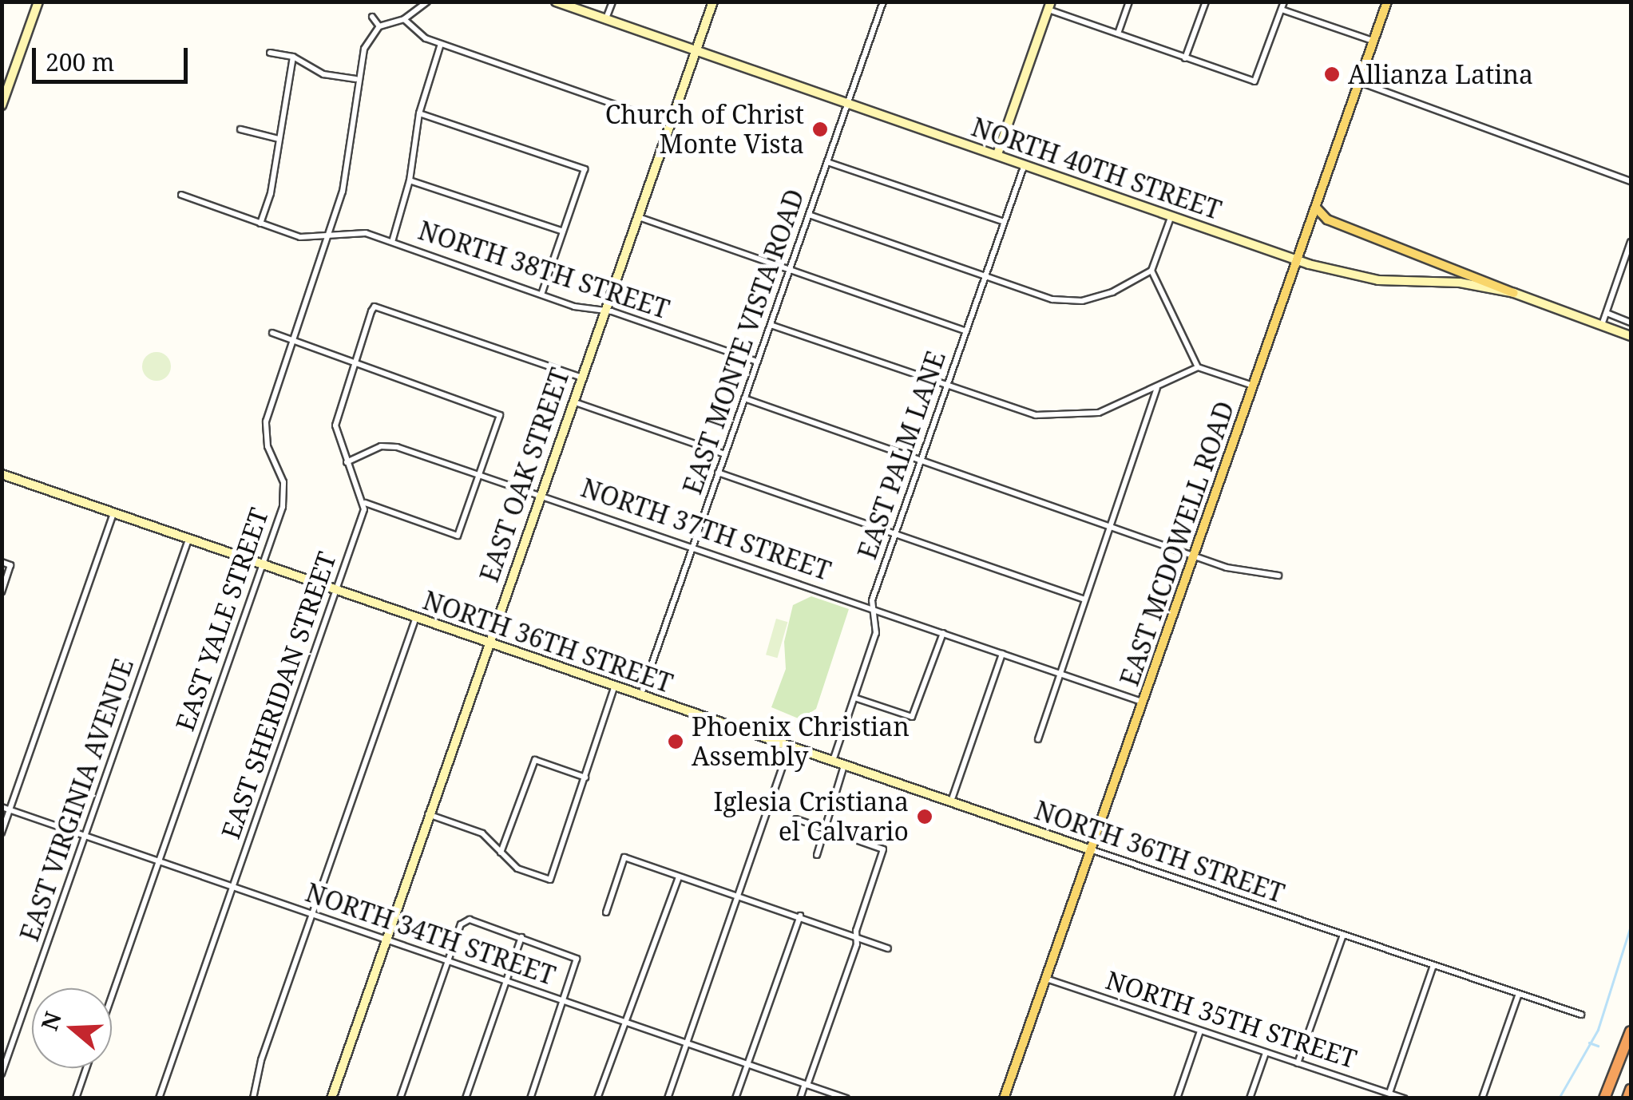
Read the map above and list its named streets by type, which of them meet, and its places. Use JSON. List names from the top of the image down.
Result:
{
  "streets": {
    "main road": [
      "NORTH 40TH STREET",
      "EAST OAK STREET",
      "EAST MCDOWELL ROAD",
      "NORTH 36TH STREET"
    ],
    "street": [
      "NORTH 38TH STREET",
      "EAST MONTE VISTA ROAD",
      "EAST PALM LANE",
      "NORTH 37TH STREET",
      "EAST YALE STREET",
      "EAST SHERIDAN STREET",
      "EAST VIRGINIA AVENUE",
      "NORTH 34TH STREET",
      "NORTH 35TH STREET"
    ]
  },
  "crossings": [
    ["NORTH 40TH STREET", "EAST MONTE VISTA ROAD"],
    ["NORTH 40TH STREET", "EAST PALM LANE"],
    ["NORTH 40TH STREET", "EAST OAK STREET"],
    ["NORTH 40TH STREET", "EAST MCDOWELL ROAD"],
    ["NORTH 38TH STREET", "EAST MONTE VISTA ROAD"],
    ["NORTH 38TH STREET", "EAST OAK STREET"],
    ["NORTH 38TH STREET", "EAST YALE STREET"],
    ["EAST MONTE VISTA ROAD", "NORTH 37TH STREET"],
    ["EAST MONTE VISTA ROAD", "NORTH 36TH STREET"],
    ["EAST PALM LANE", "NORTH 37TH STREET"],
    ["EAST PALM LANE", "NORTH 36TH STREET"],
    ["EAST OAK STREET", "NORTH 37TH STREET"],
    ["EAST OAK STREET", "NORTH 36TH STREET"],
    ["EAST OAK STREET", "NORTH 34TH STREET"],
    ["NORTH 37TH STREET", "EAST MCDOWELL ROAD"],
    ["EAST MCDOWELL ROAD", "NORTH 36TH STREET"],
    ["EAST MCDOWELL ROAD", "NORTH 35TH STREET"],
    ["EAST YALE STREET", "NORTH 36TH STREET"],
    ["EAST YALE STREET", "NORTH 34TH STREET"],
    ["NORTH 36TH STREET", "EAST SHERIDAN STREET"],
    ["NORTH 36TH STREET", "EAST VIRGINIA AVENUE"],
    ["EAST SHERIDAN STREET", "NORTH 34TH STREET"],
    ["EAST VIRGINIA AVENUE", "NORTH 34TH STREET"]
  ],
  "places": [
    "Allianza Latina",
    "Church of Christ Monte Vista",
    "Phoenix Christian Assembly",
    "Iglesia Cristiana el Calvario"
  ],
  "scale_bar": "200 m",
  "north": "left"
}
